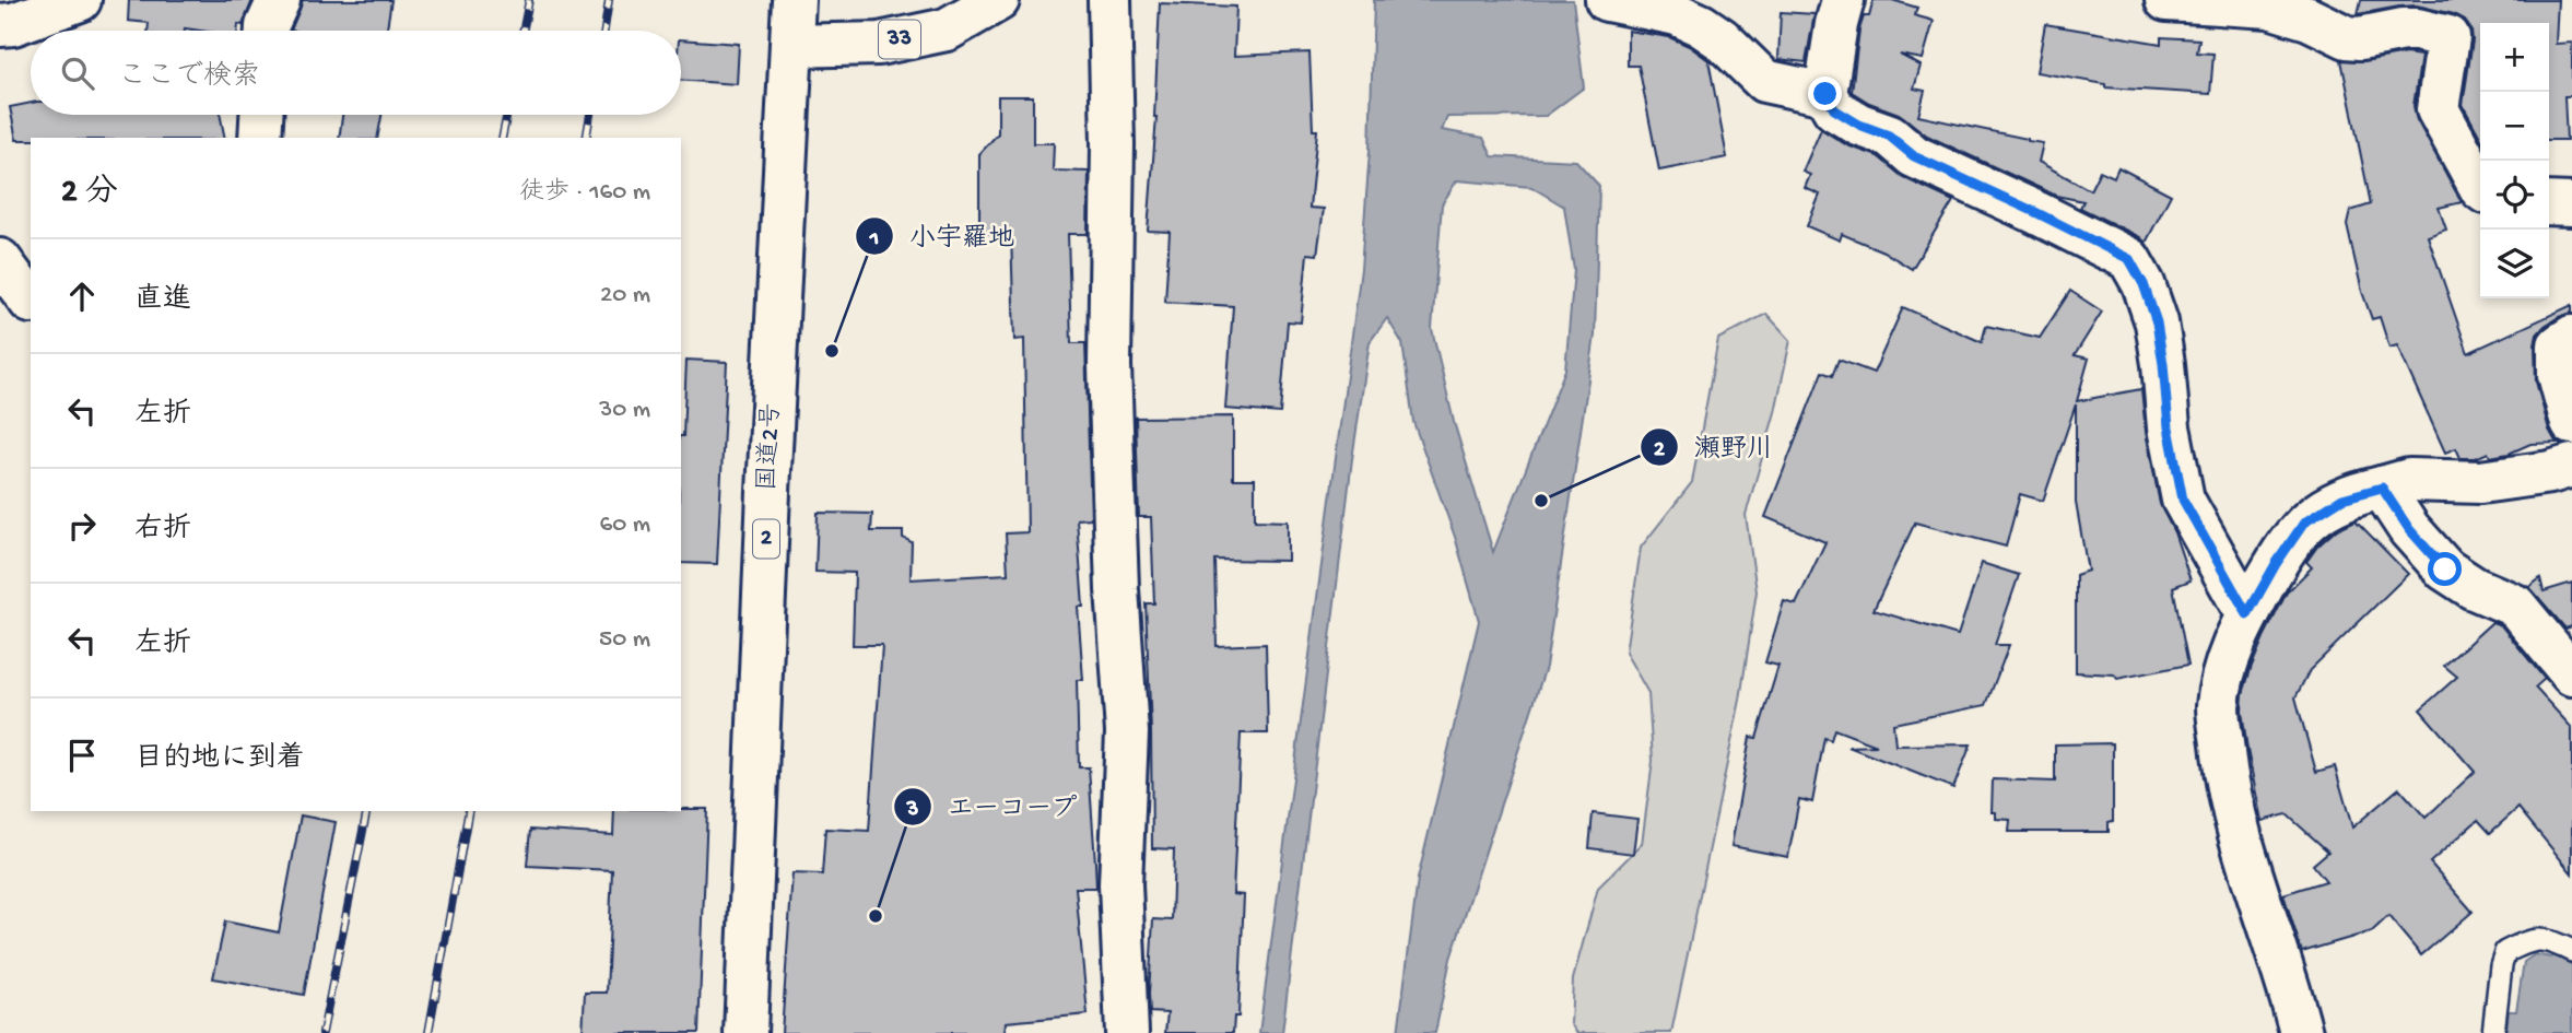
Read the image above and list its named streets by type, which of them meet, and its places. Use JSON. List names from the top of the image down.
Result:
{
  "streets": {
    "main road": ["33", "国道2号", "2"]
  },
  "crossings": [
    ["33", "国道2号"]
  ],
  "places": ["小宇羅地", "瀬野川", "エーコープ"],
  "page": {
    "map_buttons": ["+", "−"],
    "search": "ここで検索",
    "heading": ["2 分", "徒歩 · 160 m"],
    "list": [
      ["直進", "20 m"],
      ["左折", "30 m"],
      ["右折", "60 m"],
      ["左折", "50 m"],
      "目的地に到着"
    ]
  }
}
